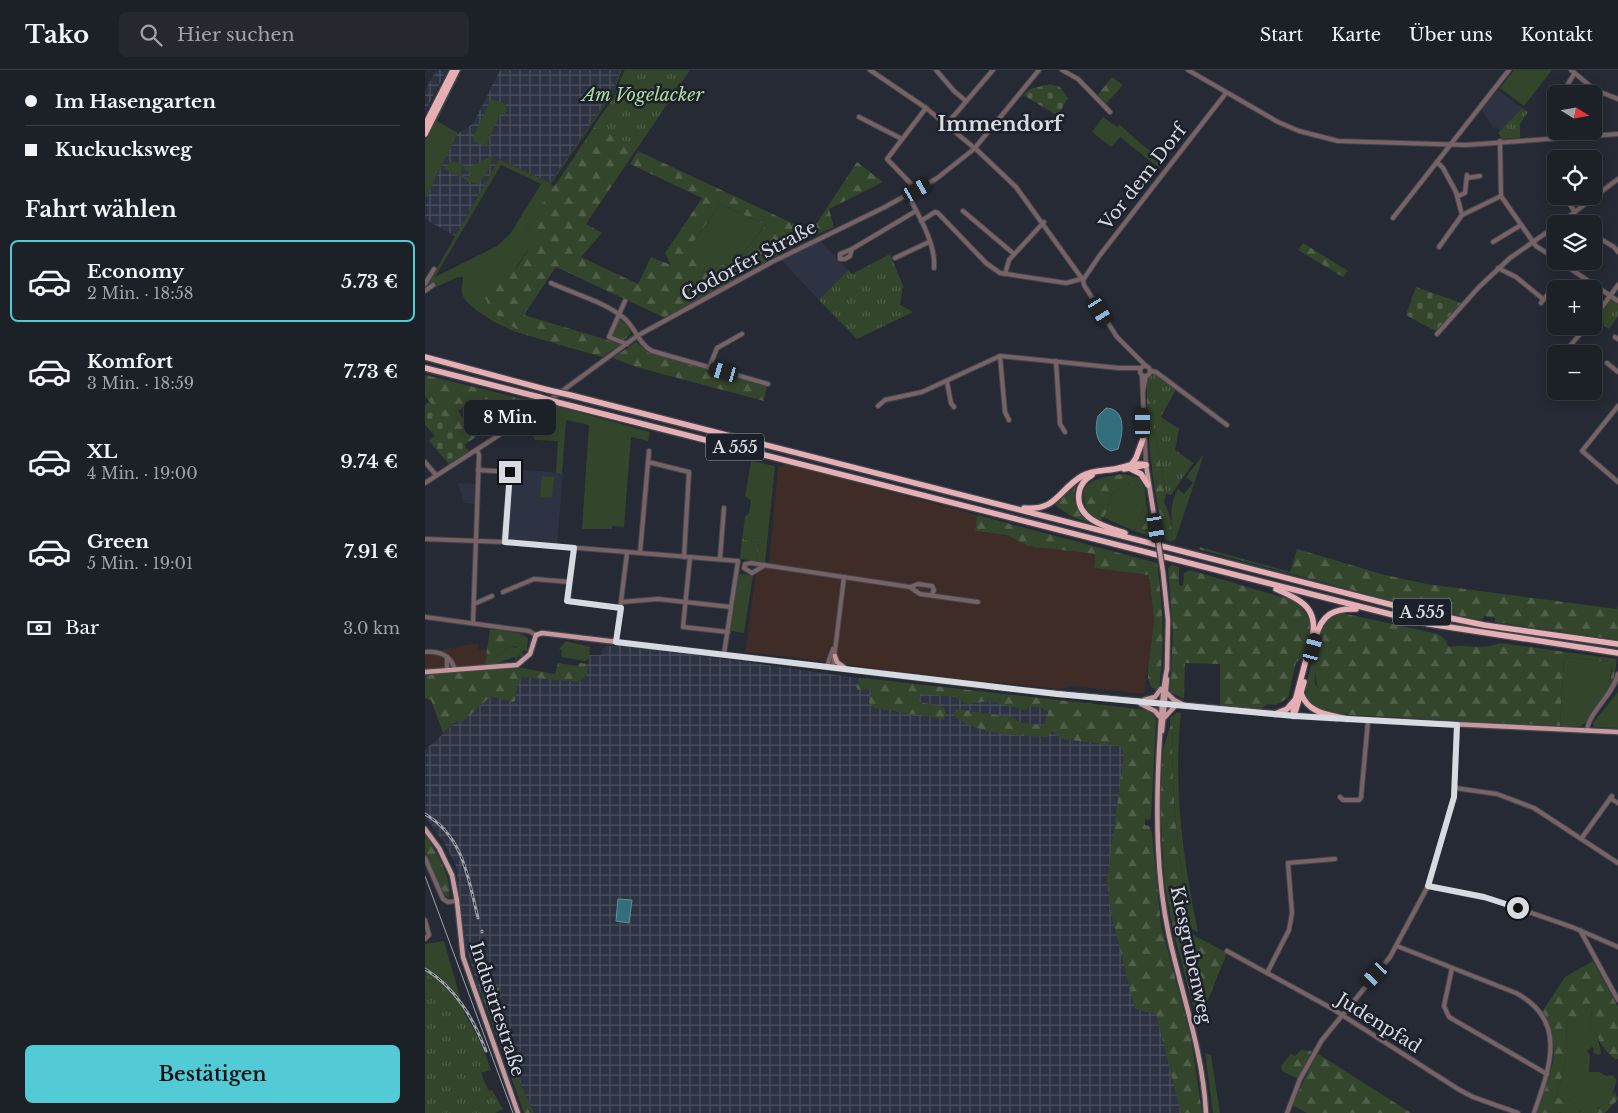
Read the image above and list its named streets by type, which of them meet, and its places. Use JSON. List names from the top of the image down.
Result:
{
  "streets": {
    "highway": ["A 555"],
    "main road": ["Kiesgrubenweg", "Industriestraße"],
    "street": ["Vor dem Dorf", "Godorfer Straße", "Judenpfad"]
  },
  "districts": ["Immendorf"],
  "parks": ["Am Vogelacker"],
  "north": "right",
  "page": {
    "header": "Tako",
    "search": "Hier suchen",
    "nav": [
      "Start",
      "Karte",
      "Über uns",
      "Kontakt"
    ],
    "banner": ["Im Hasengarten", "Kuckucksweg"],
    "map_buttons": ["+", "−"],
    "heading": "Fahrt wählen",
    "list": [
      {
        "name": "Economy",
        "note": "2 Min. · 18:58",
        "value": "5.73 €"
      },
      {
        "name": "Komfort",
        "note": "3 Min. · 18:59",
        "value": "7.73 €"
      },
      {
        "name": "XL",
        "note": "4 Min. · 19:00",
        "value": "9.74 €"
      },
      {
        "name": "Green",
        "note": "5 Min. · 19:01",
        "value": "7.91 €"
      }
    ],
    "bubble": "8 Min.",
    "pay": ["Bar", "3.0 km"],
    "buttons": "Bestätigen"
  }
}
